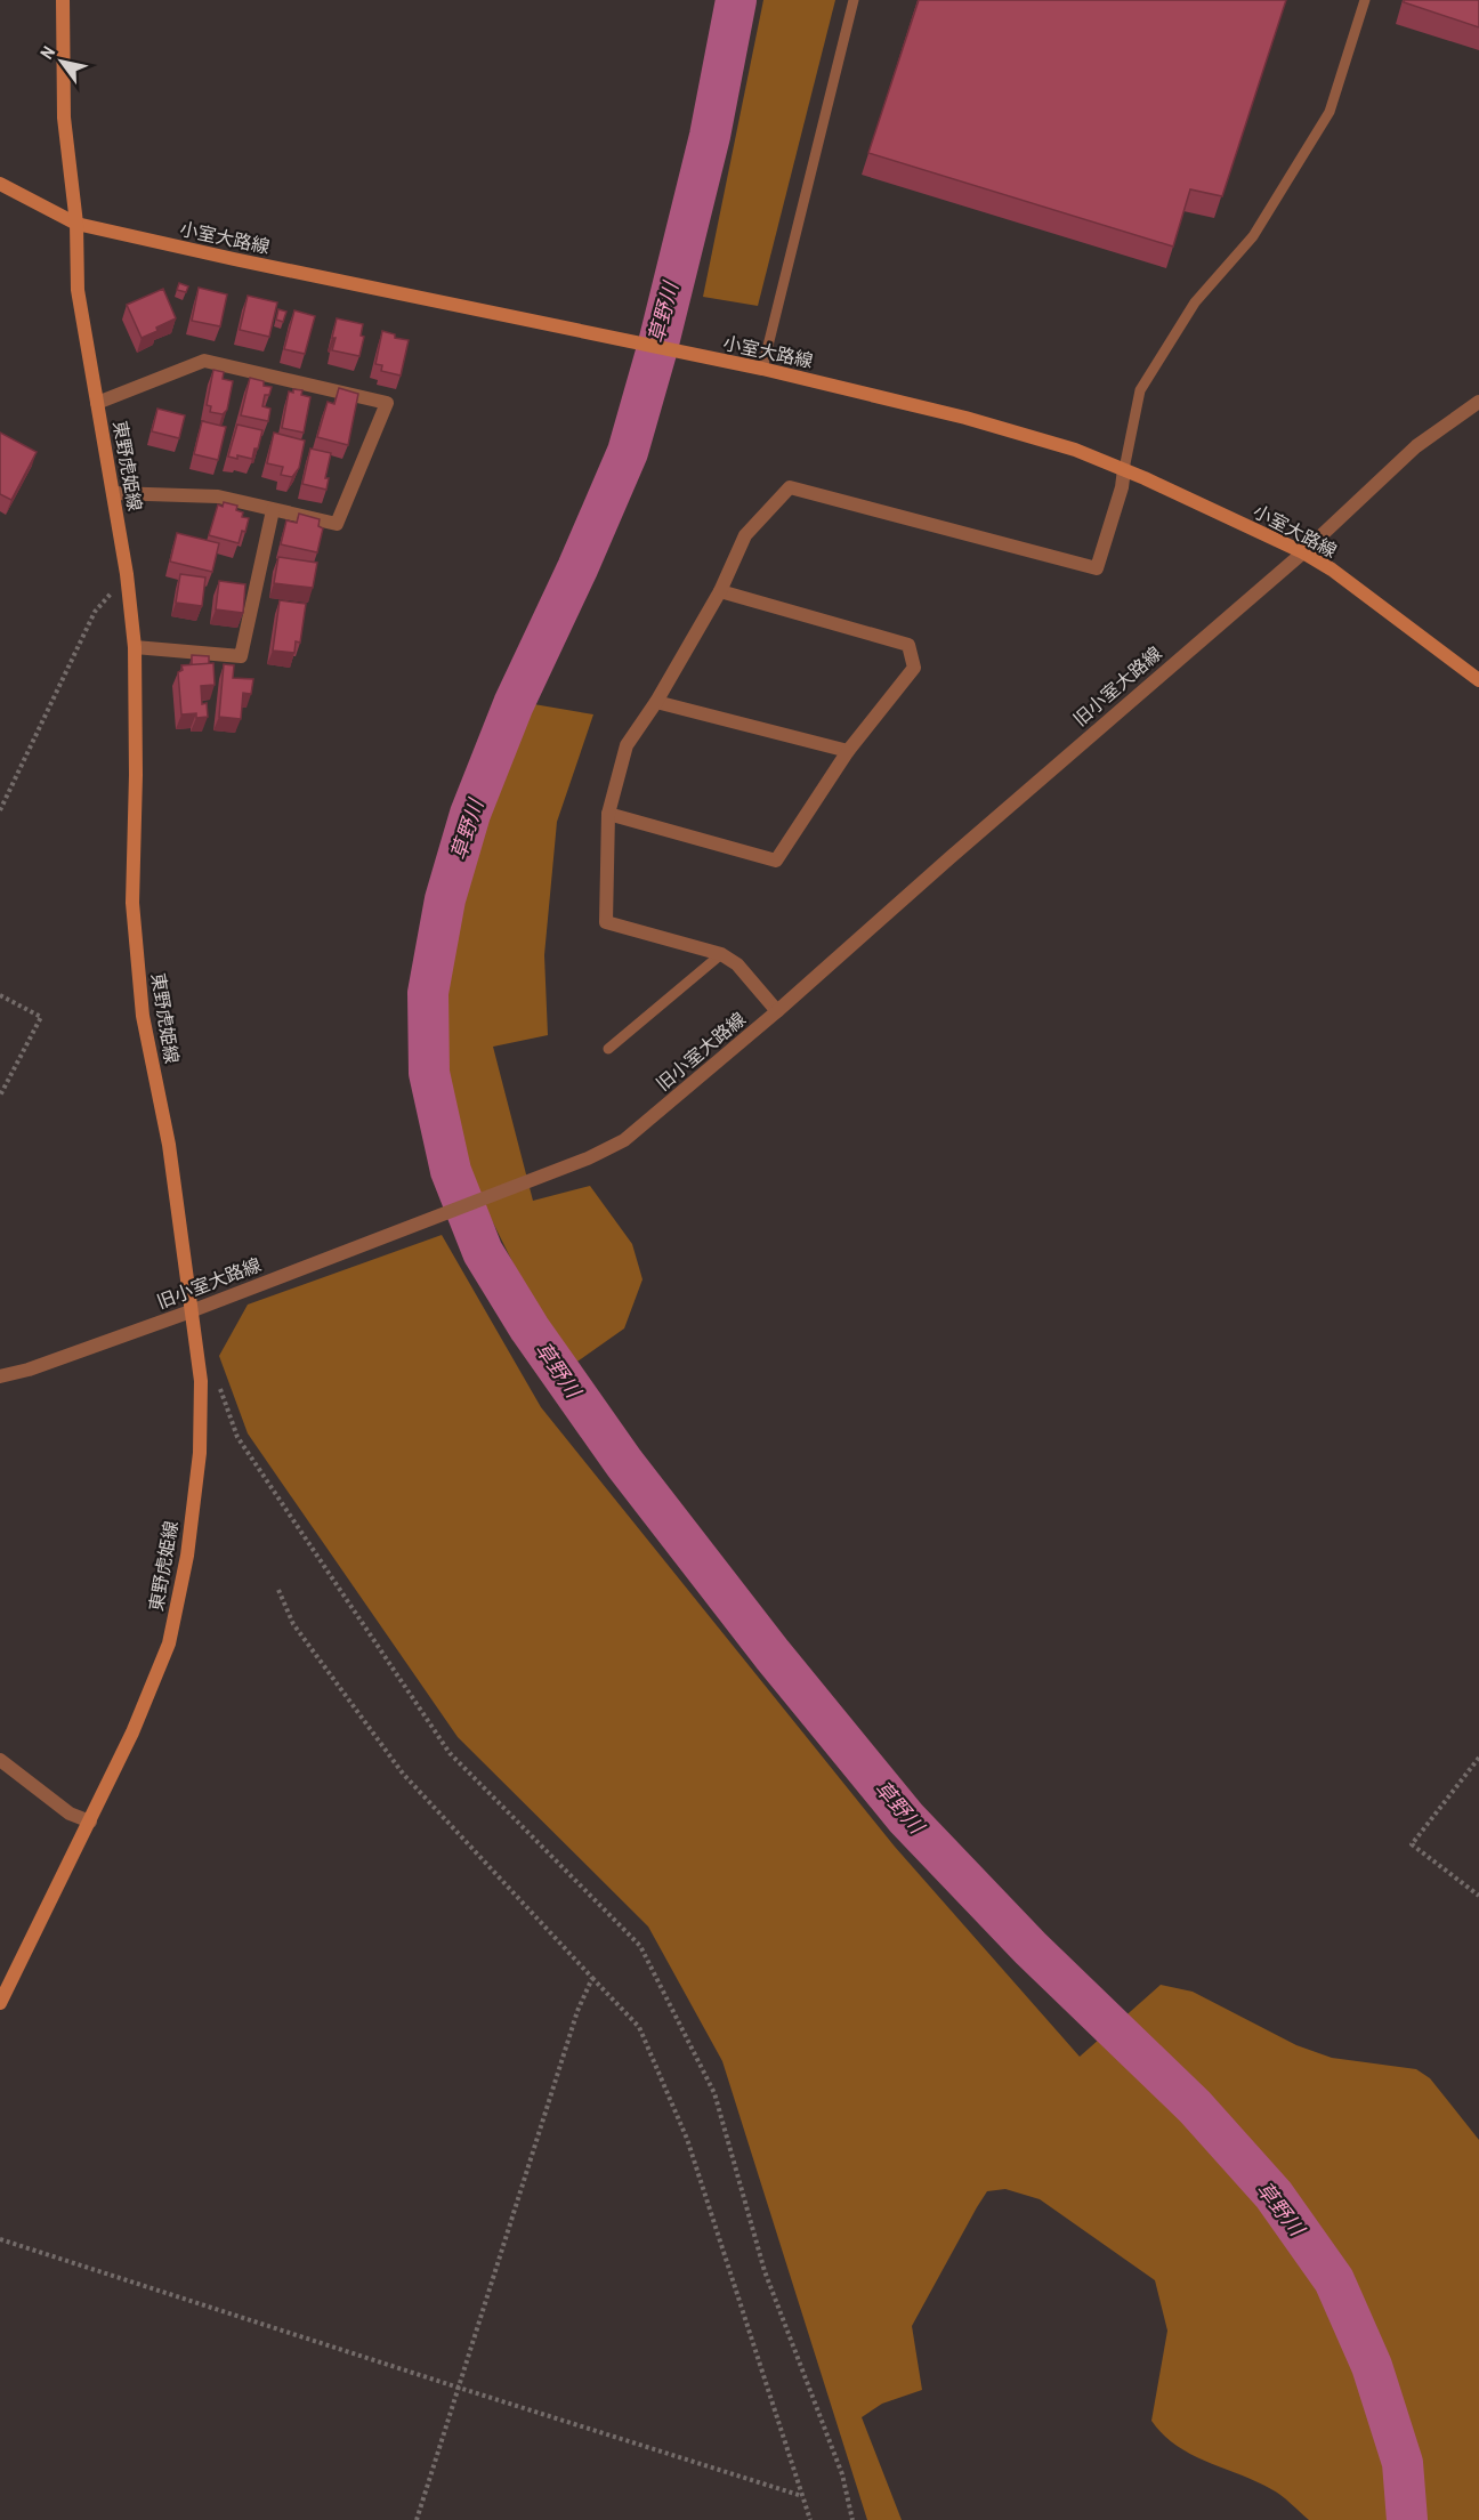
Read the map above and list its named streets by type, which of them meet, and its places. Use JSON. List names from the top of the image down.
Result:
{
  "streets": {
    "main road": ["小室大路線", "東野虎姫線"],
    "street": ["旧小室大路線"]
  },
  "crossings": [
    ["小室大路線", "東野虎姫線"],
    ["小室大路線", "旧小室大路線"],
    ["東野虎姫線", "旧小室大路線"]
  ],
  "water": ["草野川"],
  "north": "top left"
}
